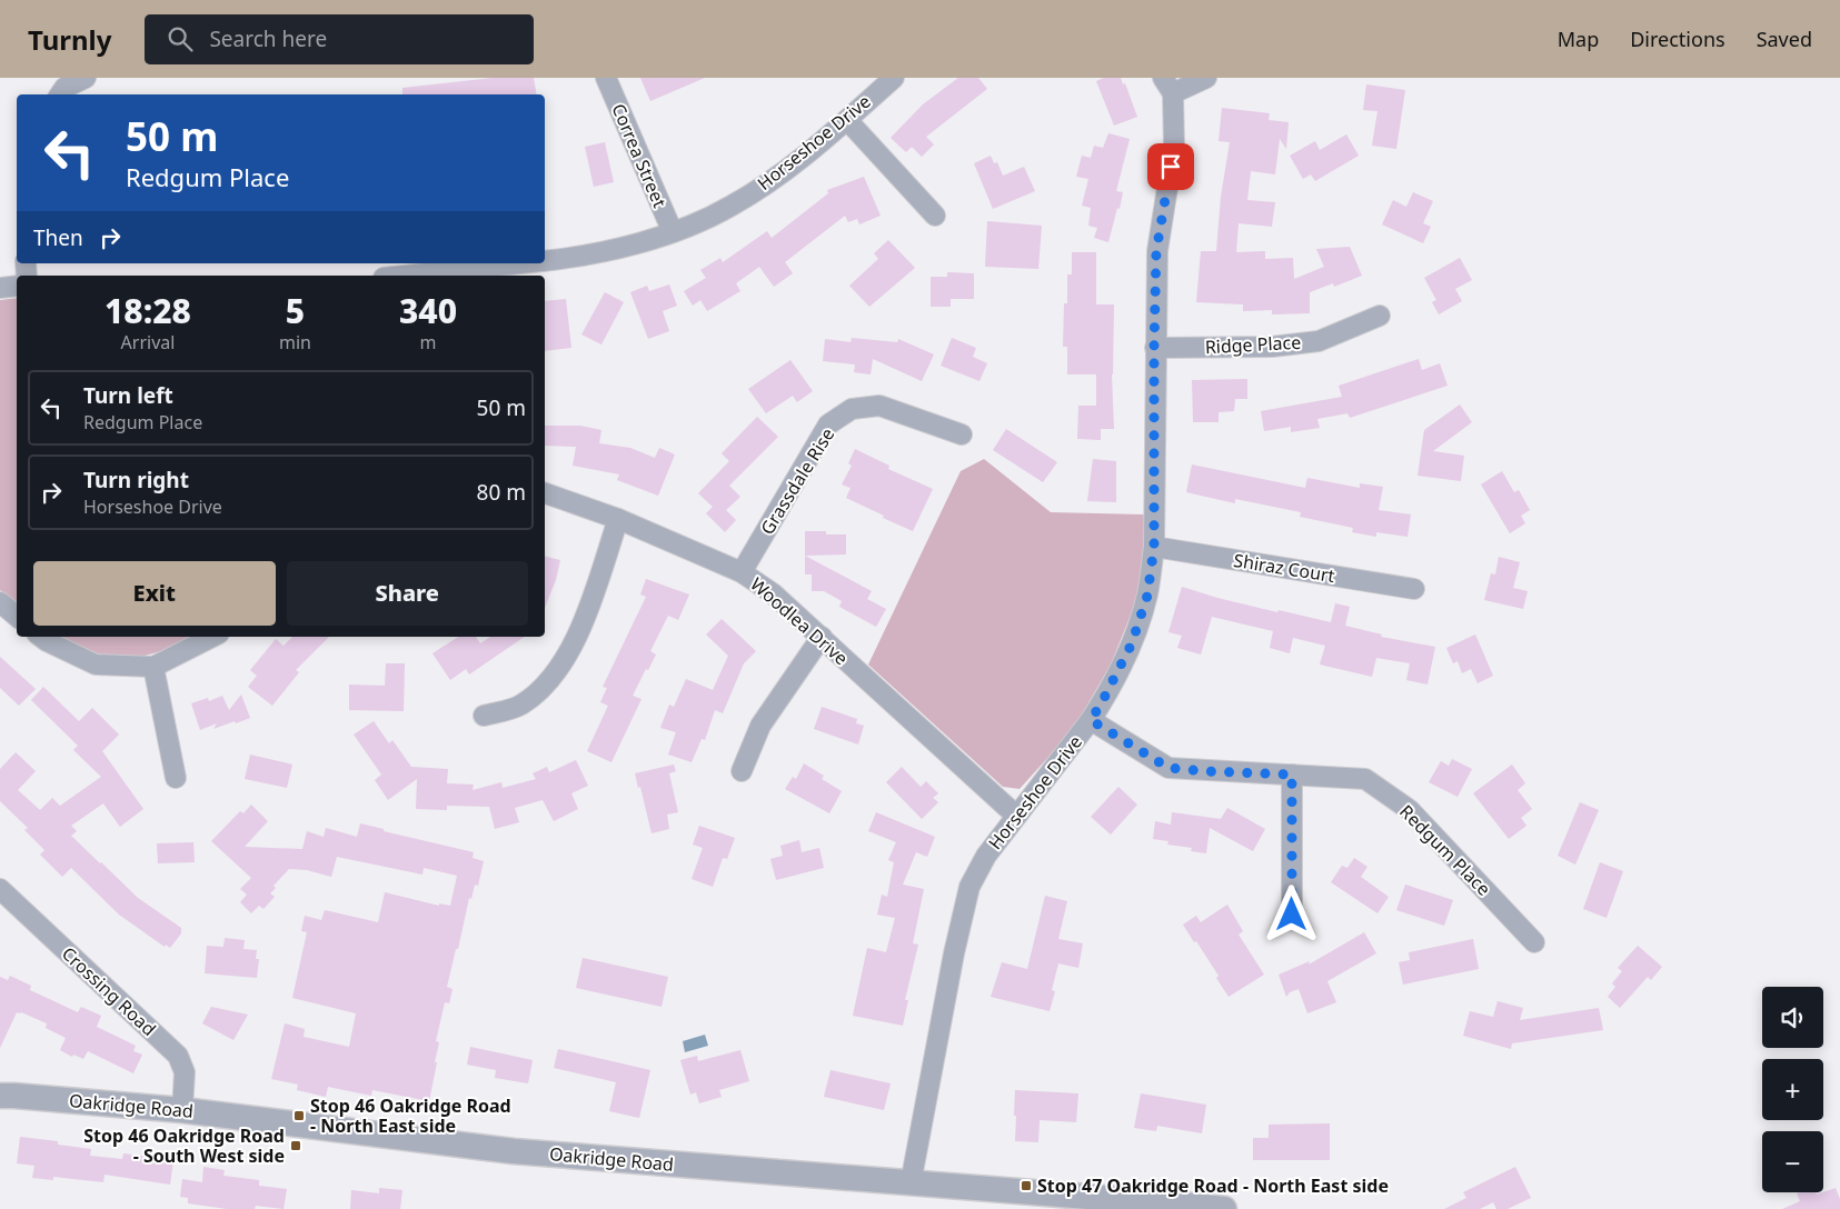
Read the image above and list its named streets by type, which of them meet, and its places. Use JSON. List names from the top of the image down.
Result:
{
  "streets": {
    "street": [
      "Horseshoe Drive",
      "Correa Street",
      "Ridge Place",
      "Grassdale Rise",
      "Shiraz Court",
      "Woodlea Drive",
      "Redgum Place",
      "Crossing Road",
      "Oakridge Road"
    ]
  },
  "crossings": [
    ["Horseshoe Drive", "Correa Street"],
    ["Horseshoe Drive", "Ridge Place"],
    ["Horseshoe Drive", "Shiraz Court"],
    ["Horseshoe Drive", "Woodlea Drive"],
    ["Horseshoe Drive", "Redgum Place"],
    ["Horseshoe Drive", "Oakridge Road"],
    ["Grassdale Rise", "Woodlea Drive"],
    ["Crossing Road", "Oakridge Road"]
  ],
  "places": {
    "transit": ["Stop 46 Oakridge Road - North East side", "Stop 46 Oakridge Road - South West side", "Stop 47 Oakridge Road - North East side"]
  },
  "page": {
    "header": "Turnly",
    "search": "Search here",
    "nav": ["Map", "Directions", "Saved"],
    "turn": ["50 m", "Redgum Place"],
    "then": "Then",
    "eta": [
      "18:28",
      "Arrival",
      "5",
      "min",
      "340",
      "m"
    ],
    "list": [
      {
        "name": "Turn left",
        "note": "Redgum Place",
        "value": "50 m"
      },
      {
        "name": "Turn right",
        "note": "Horseshoe Drive",
        "value": "80 m"
      }
    ],
    "buttons": ["Exit", "Share"],
    "map_buttons": ["+", "−"]
  }
}
